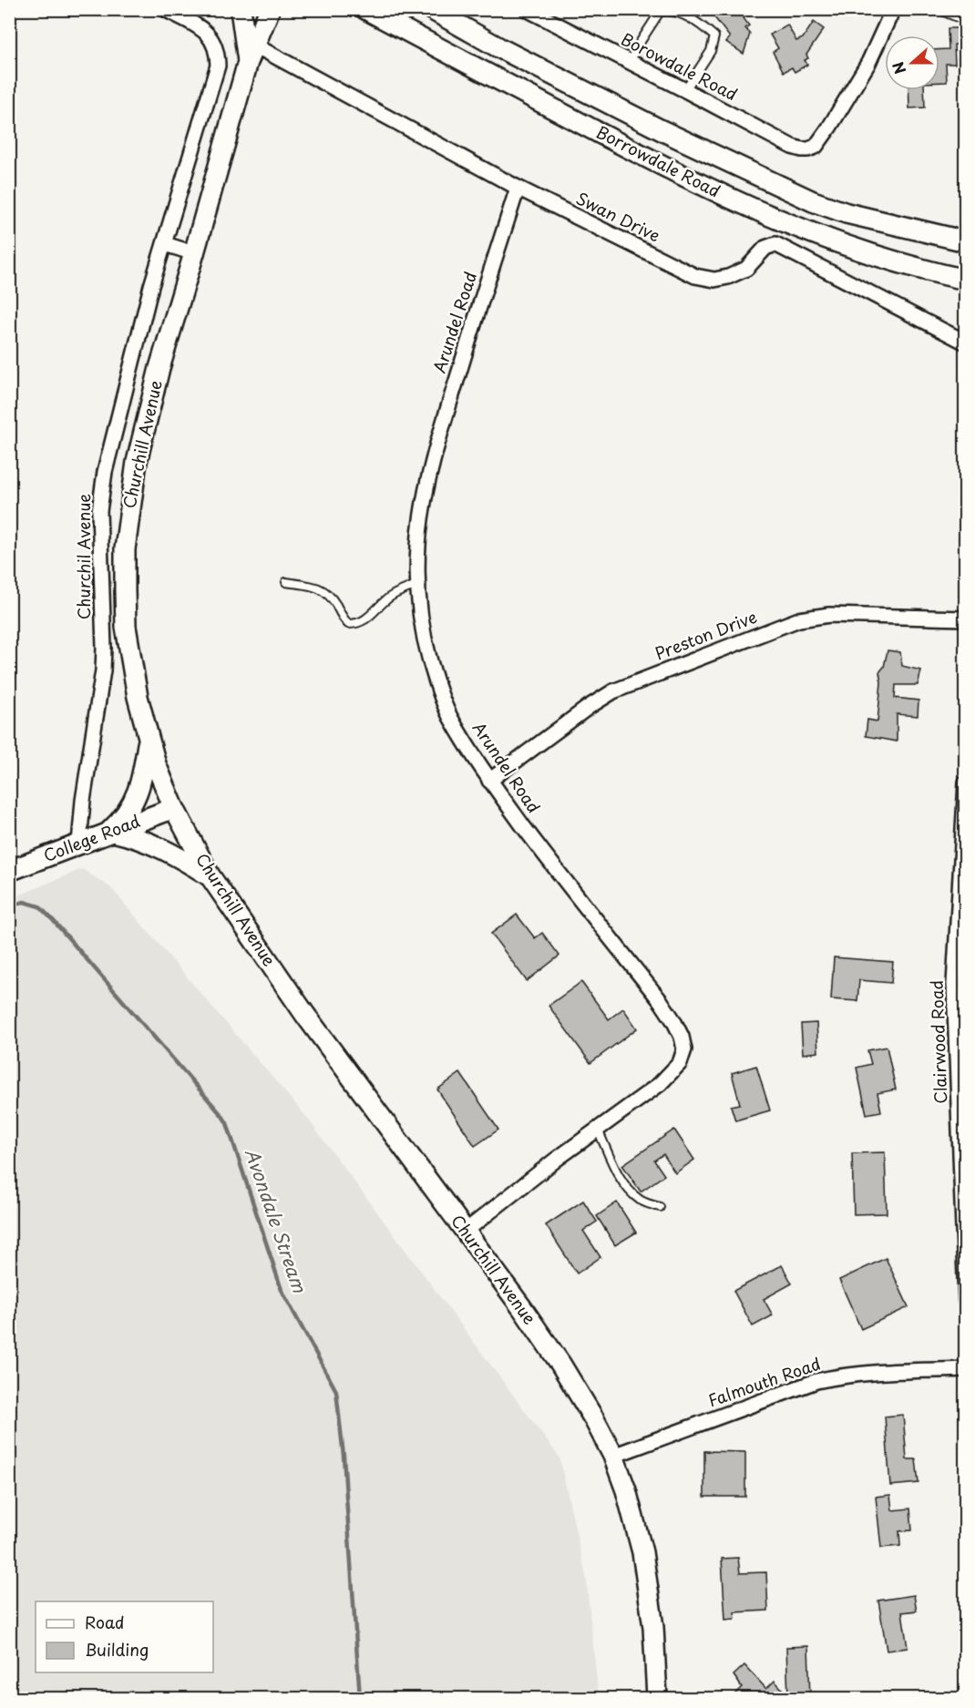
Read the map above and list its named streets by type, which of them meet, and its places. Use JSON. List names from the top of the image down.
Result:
{
  "streets": {
    "main road": ["Borrowdale Road", "Churchill Avenue", "College Road"],
    "street": [
      "Borowdale Road",
      "Swan Drive",
      "Arundel Road",
      "Churchil Avenue",
      "Preston Drive",
      "Clairwood Road",
      "Falmouth Road"
    ]
  },
  "crossings": [
    ["Swan Drive", "Arundel Road"],
    ["Swan Drive", "Churchill Avenue"],
    ["Arundel Road", "Churchill Avenue"],
    ["Arundel Road", "Preston Drive"],
    ["Churchill Avenue", "College Road"],
    ["Churchill Avenue", "Falmouth Road"],
    ["Churchil Avenue", "College Road"]
  ],
  "water": ["Avondale Stream"],
  "legend": ["Road", "Building"],
  "north": "left"
}
